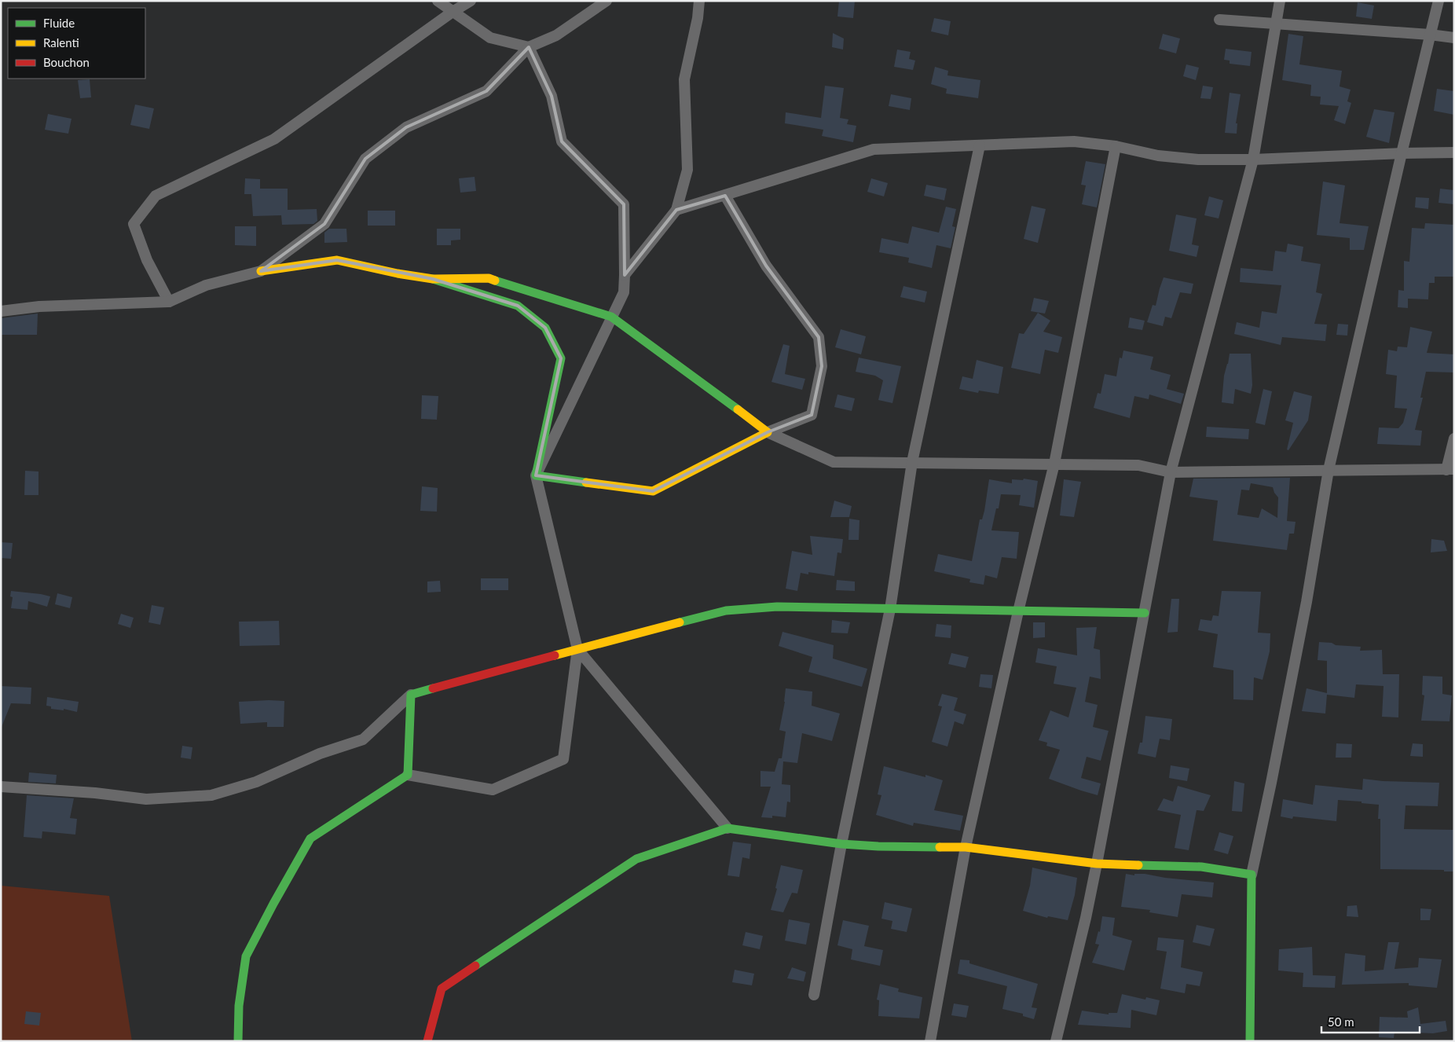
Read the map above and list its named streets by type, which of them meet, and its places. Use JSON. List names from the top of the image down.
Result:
{
  "legend": ["Fluide", "Ralenti", "Bouchon"],
  "scale_bar": "50 m"
}
